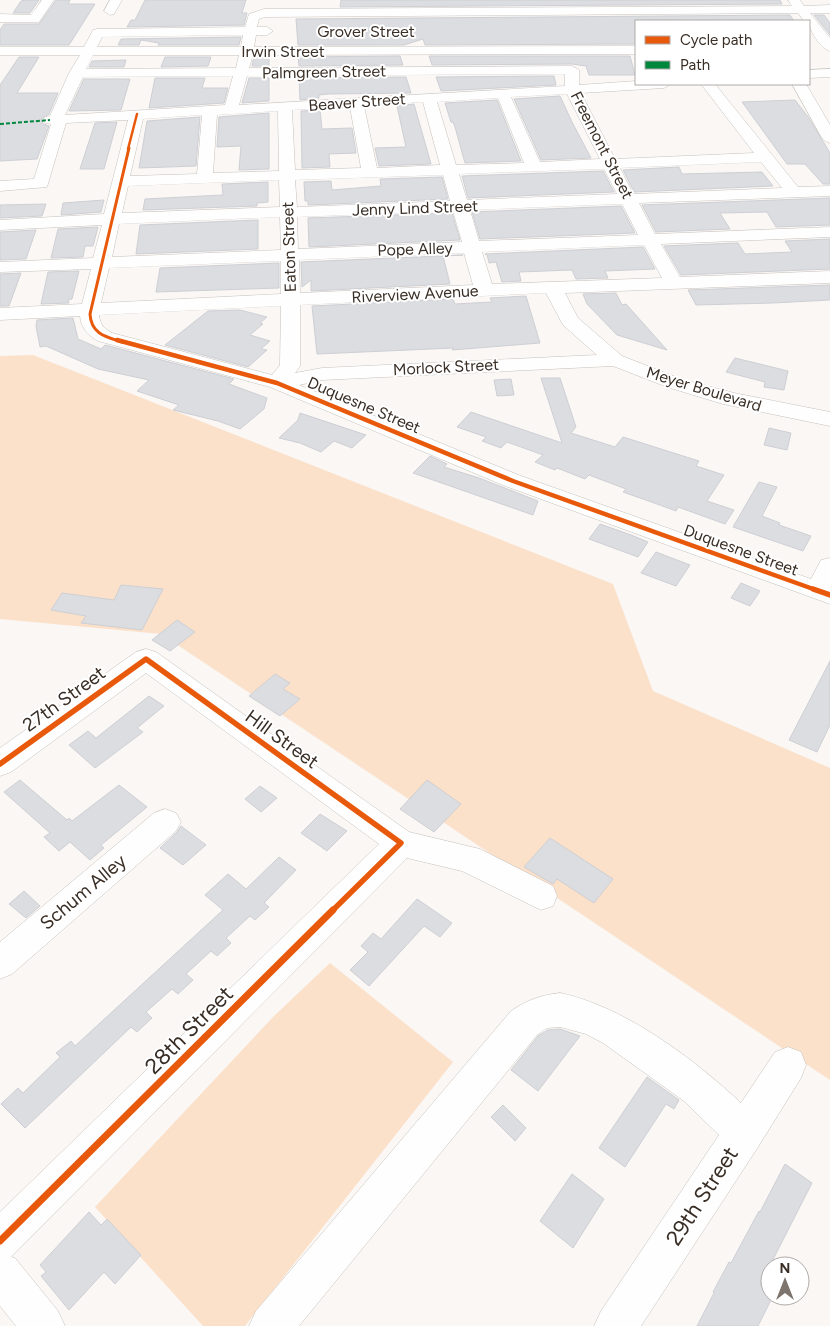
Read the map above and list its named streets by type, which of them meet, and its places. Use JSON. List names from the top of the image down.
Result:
{
  "streets": {
    "street": [
      "Irwin Street",
      "Palmgreen Street",
      "Beaver Street",
      "Freemont Street",
      "Jenny Lind Street",
      "Eaton Street",
      "Pope Alley",
      "Riverview Avenue",
      "Morlock Street",
      "Meyer Boulevard",
      "Duquesne Street",
      "27th Street",
      "Hill Street",
      "Schum Alley",
      "28th Street",
      "29th Street"
    ]
  },
  "crossings": [
    ["Irwin Street", "Freemont Street"],
    ["Palmgreen Street", "Beaver Street"],
    ["Palmgreen Street", "Freemont Street"],
    ["Beaver Street", "Freemont Street"],
    ["Beaver Street", "Eaton Street"],
    ["Beaver Street", "Duquesne Street"],
    ["Freemont Street", "Jenny Lind Street"],
    ["Freemont Street", "Pope Alley"],
    ["Freemont Street", "Riverview Avenue"],
    ["Jenny Lind Street", "Eaton Street"],
    ["Jenny Lind Street", "Duquesne Street"],
    ["Eaton Street", "Pope Alley"],
    ["Eaton Street", "Riverview Avenue"],
    ["Eaton Street", "Morlock Street"],
    ["Eaton Street", "Duquesne Street"],
    ["Pope Alley", "Duquesne Street"],
    ["Riverview Avenue", "Meyer Boulevard"],
    ["Riverview Avenue", "Duquesne Street"],
    ["Morlock Street", "Meyer Boulevard"],
    ["Morlock Street", "Duquesne Street"],
    ["27th Street", "Hill Street"],
    ["Hill Street", "28th Street"]
  ],
  "legend": ["Cycle path", "Path"],
  "north": "top"
}
